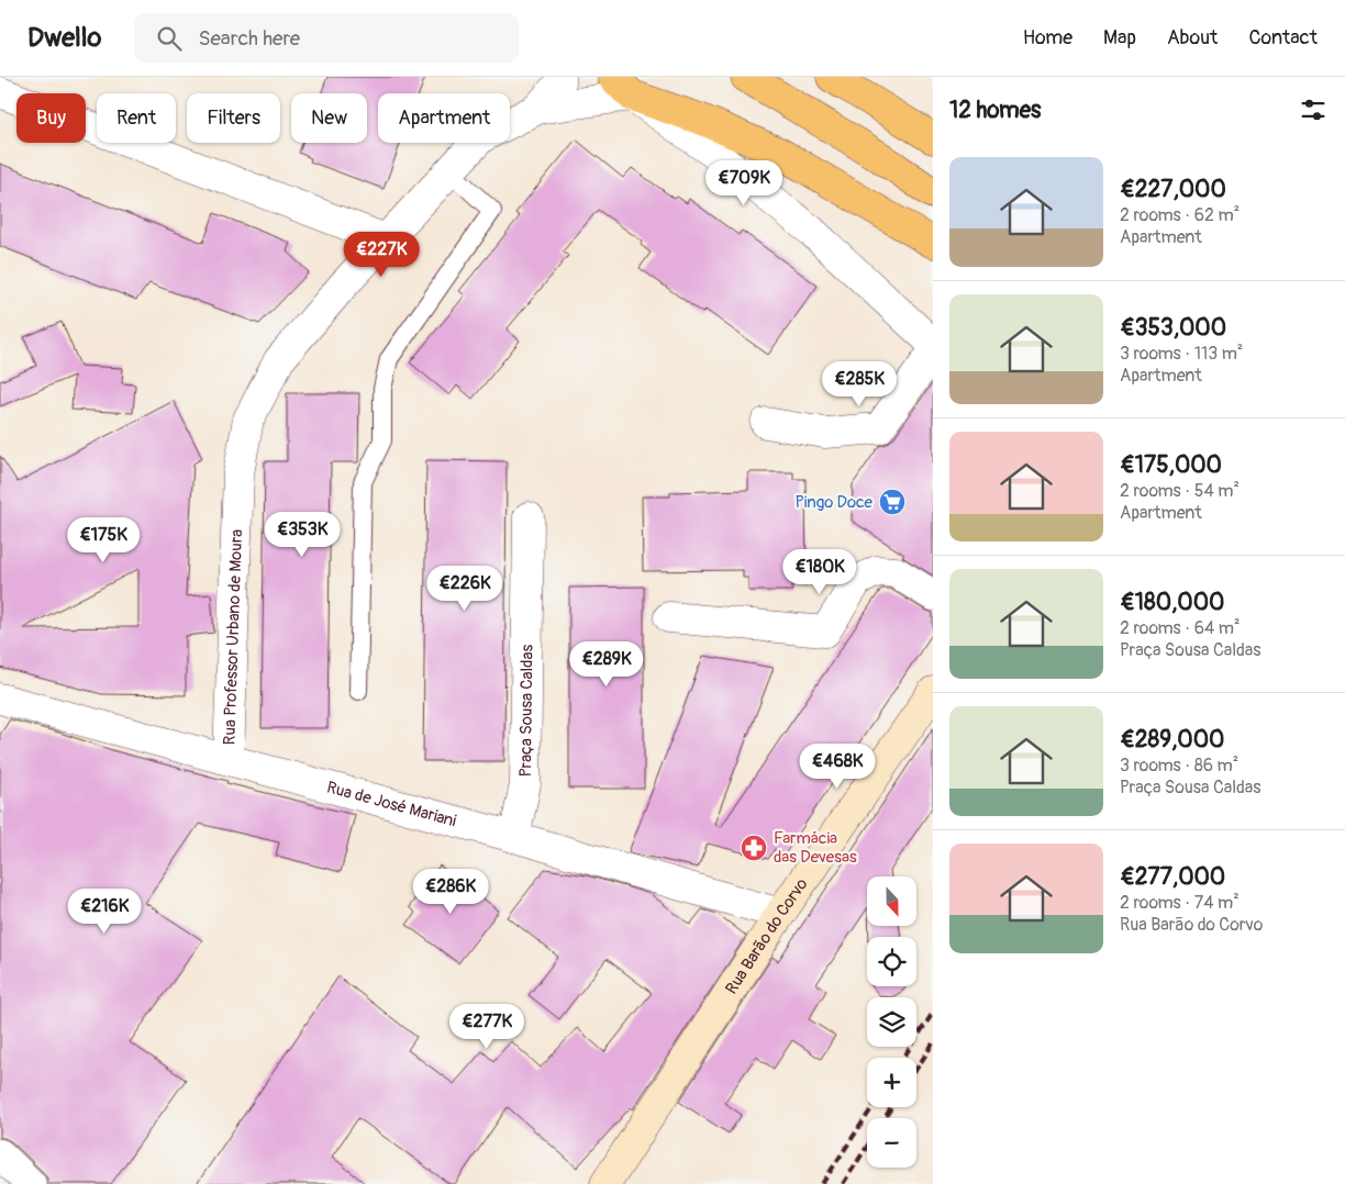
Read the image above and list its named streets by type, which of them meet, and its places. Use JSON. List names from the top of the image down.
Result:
{
  "streets": {
    "main road": ["Rua Barão do Corvo"],
    "street": ["Rua Professor Urbano de Moura", "Praça Sousa Caldas", "Rua de José Mariani"]
  },
  "crossings": [
    ["Rua Professor Urbano de Moura", "Rua de José Mariani"],
    ["Praça Sousa Caldas", "Rua de José Mariani"],
    ["Rua de José Mariani", "Rua Barão do Corvo"]
  ],
  "places": {
    "supermarket": ["Pingo Doce"],
    "pharmacy": ["Farmácia das Devesas"]
  },
  "north": "bottom",
  "page": {
    "header": "Dwello",
    "search": "Search here",
    "nav": [
      "Home",
      "Map",
      "About",
      "Contact"
    ],
    "heading": "12 homes",
    "chip": [
      "Buy",
      "Rent",
      "Filters",
      "New",
      "Apartment"
    ],
    "list": [
      {
        "name": "€227,000",
        "note": "2 rooms · 62 m² · Apartment"
      },
      {
        "name": "€353,000",
        "note": "3 rooms · 113 m² · Apartment"
      },
      {
        "name": "€175,000",
        "note": "2 rooms · 54 m² · Apartment"
      },
      {
        "name": "€180,000",
        "note": "2 rooms · 64 m² · Praça Sousa Caldas"
      },
      {
        "name": "€289,000",
        "note": "3 rooms · 86 m² · Praça Sousa Caldas"
      },
      {
        "name": "€277,000",
        "note": "2 rooms · 74 m² · Rua Barão do Corvo"
      }
    ],
    "price": [
      "€709K",
      "€227K",
      "€285K",
      "€353K",
      "€175K",
      "€180K",
      "€226K",
      "€289K",
      "€468K",
      "€286K",
      "€216K",
      "€277K"
    ],
    "map_buttons": ["+", "−"]
  }
}
